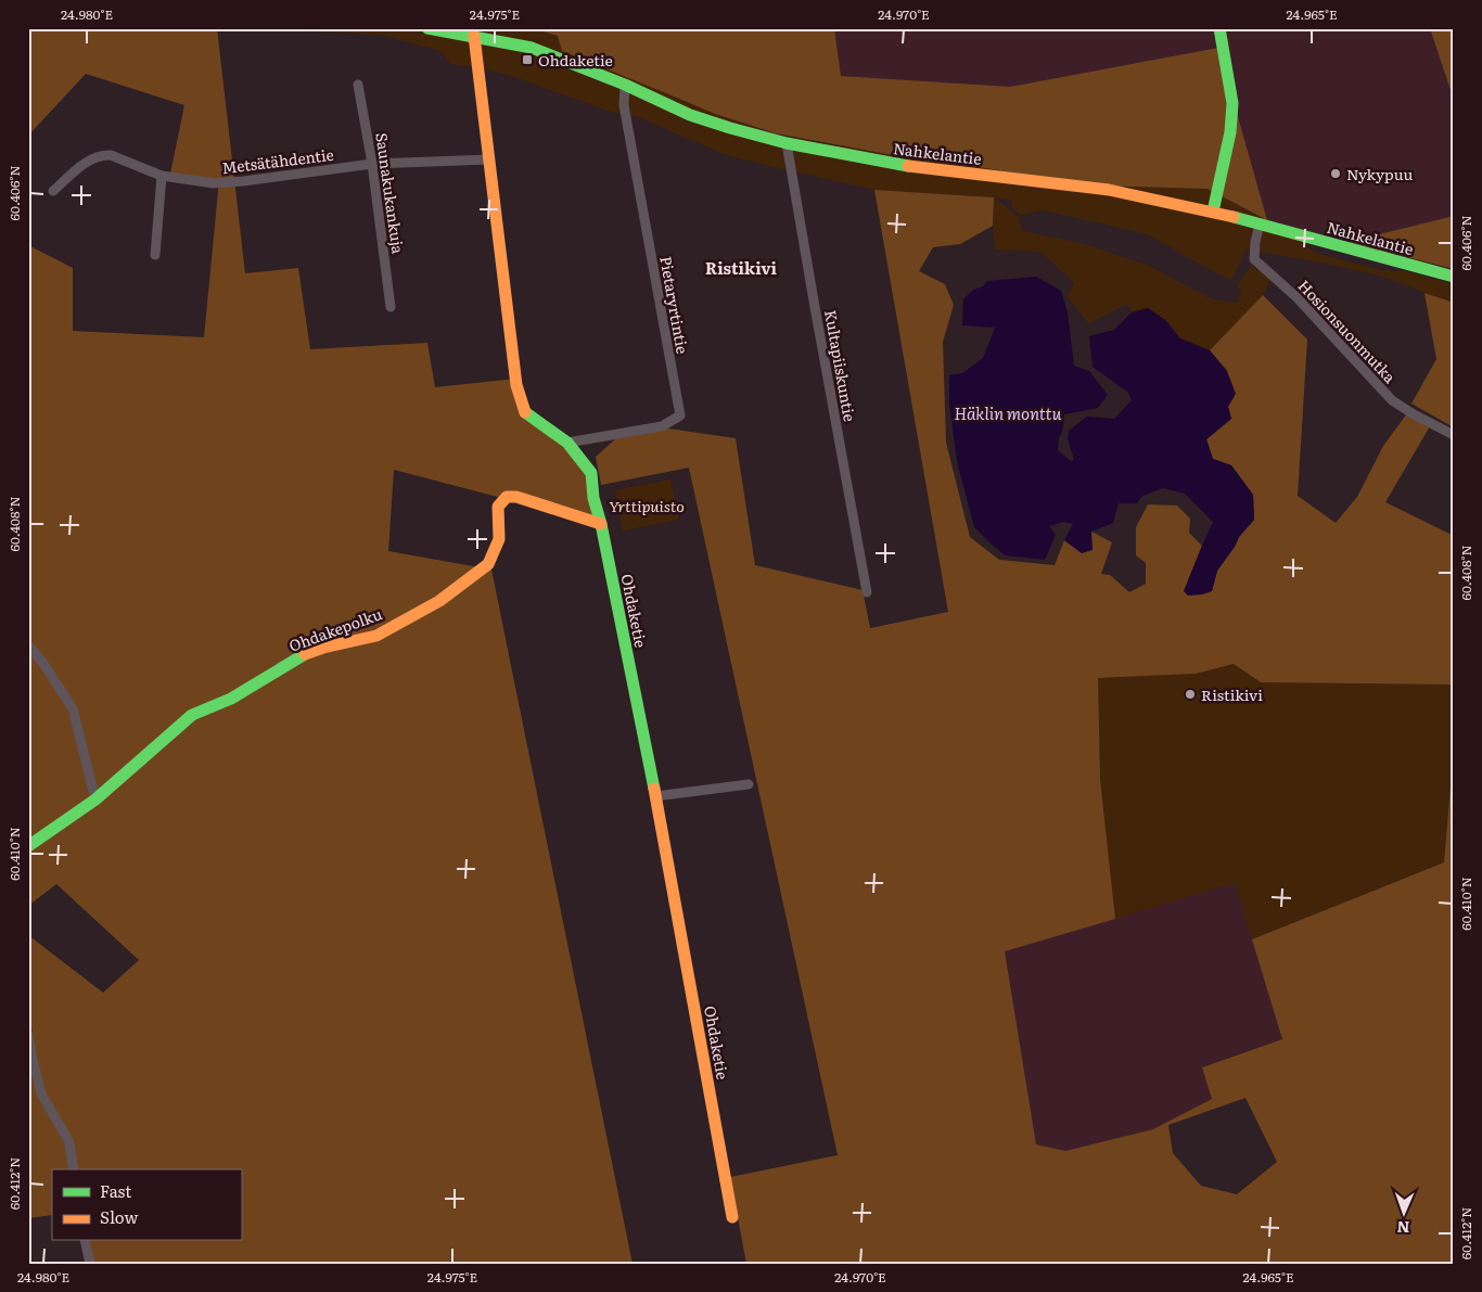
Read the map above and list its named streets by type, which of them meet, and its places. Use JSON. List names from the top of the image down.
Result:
{
  "streets": {
    "street": [
      "Nahkelantie",
      "Metsätähdentie",
      "Saunakukankuja",
      "Pietaryrtintie",
      "Hosionsuonmutka",
      "Kultapiiskuntie",
      "Ohdaketie",
      "Ohdakepolku"
    ]
  },
  "crossings": [
    ["Nahkelantie", "Pietaryrtintie"],
    ["Nahkelantie", "Hosionsuonmutka"],
    ["Nahkelantie", "Kultapiiskuntie"],
    ["Nahkelantie", "Ohdaketie"],
    ["Metsätähdentie", "Saunakukankuja"],
    ["Metsätähdentie", "Ohdaketie"],
    ["Pietaryrtintie", "Ohdaketie"],
    ["Ohdaketie", "Ohdakepolku"]
  ],
  "districts": ["Ristikivi"],
  "water": ["Häklin monttu"],
  "parks": ["Yrttipuisto"],
  "places": {
    "transit": ["Ohdaketie"],
    "other": ["Nykypuu", "Ristikivi"]
  },
  "legend": ["Fast", "Slow"],
  "north": "bottom",
  "coordinates": [
    "24.980°E",
    "24.975°E",
    "24.970°E",
    "24.965°E",
    "60.406°N",
    "60.408°N",
    "60.410°N",
    "60.412°N"
  ]
}
